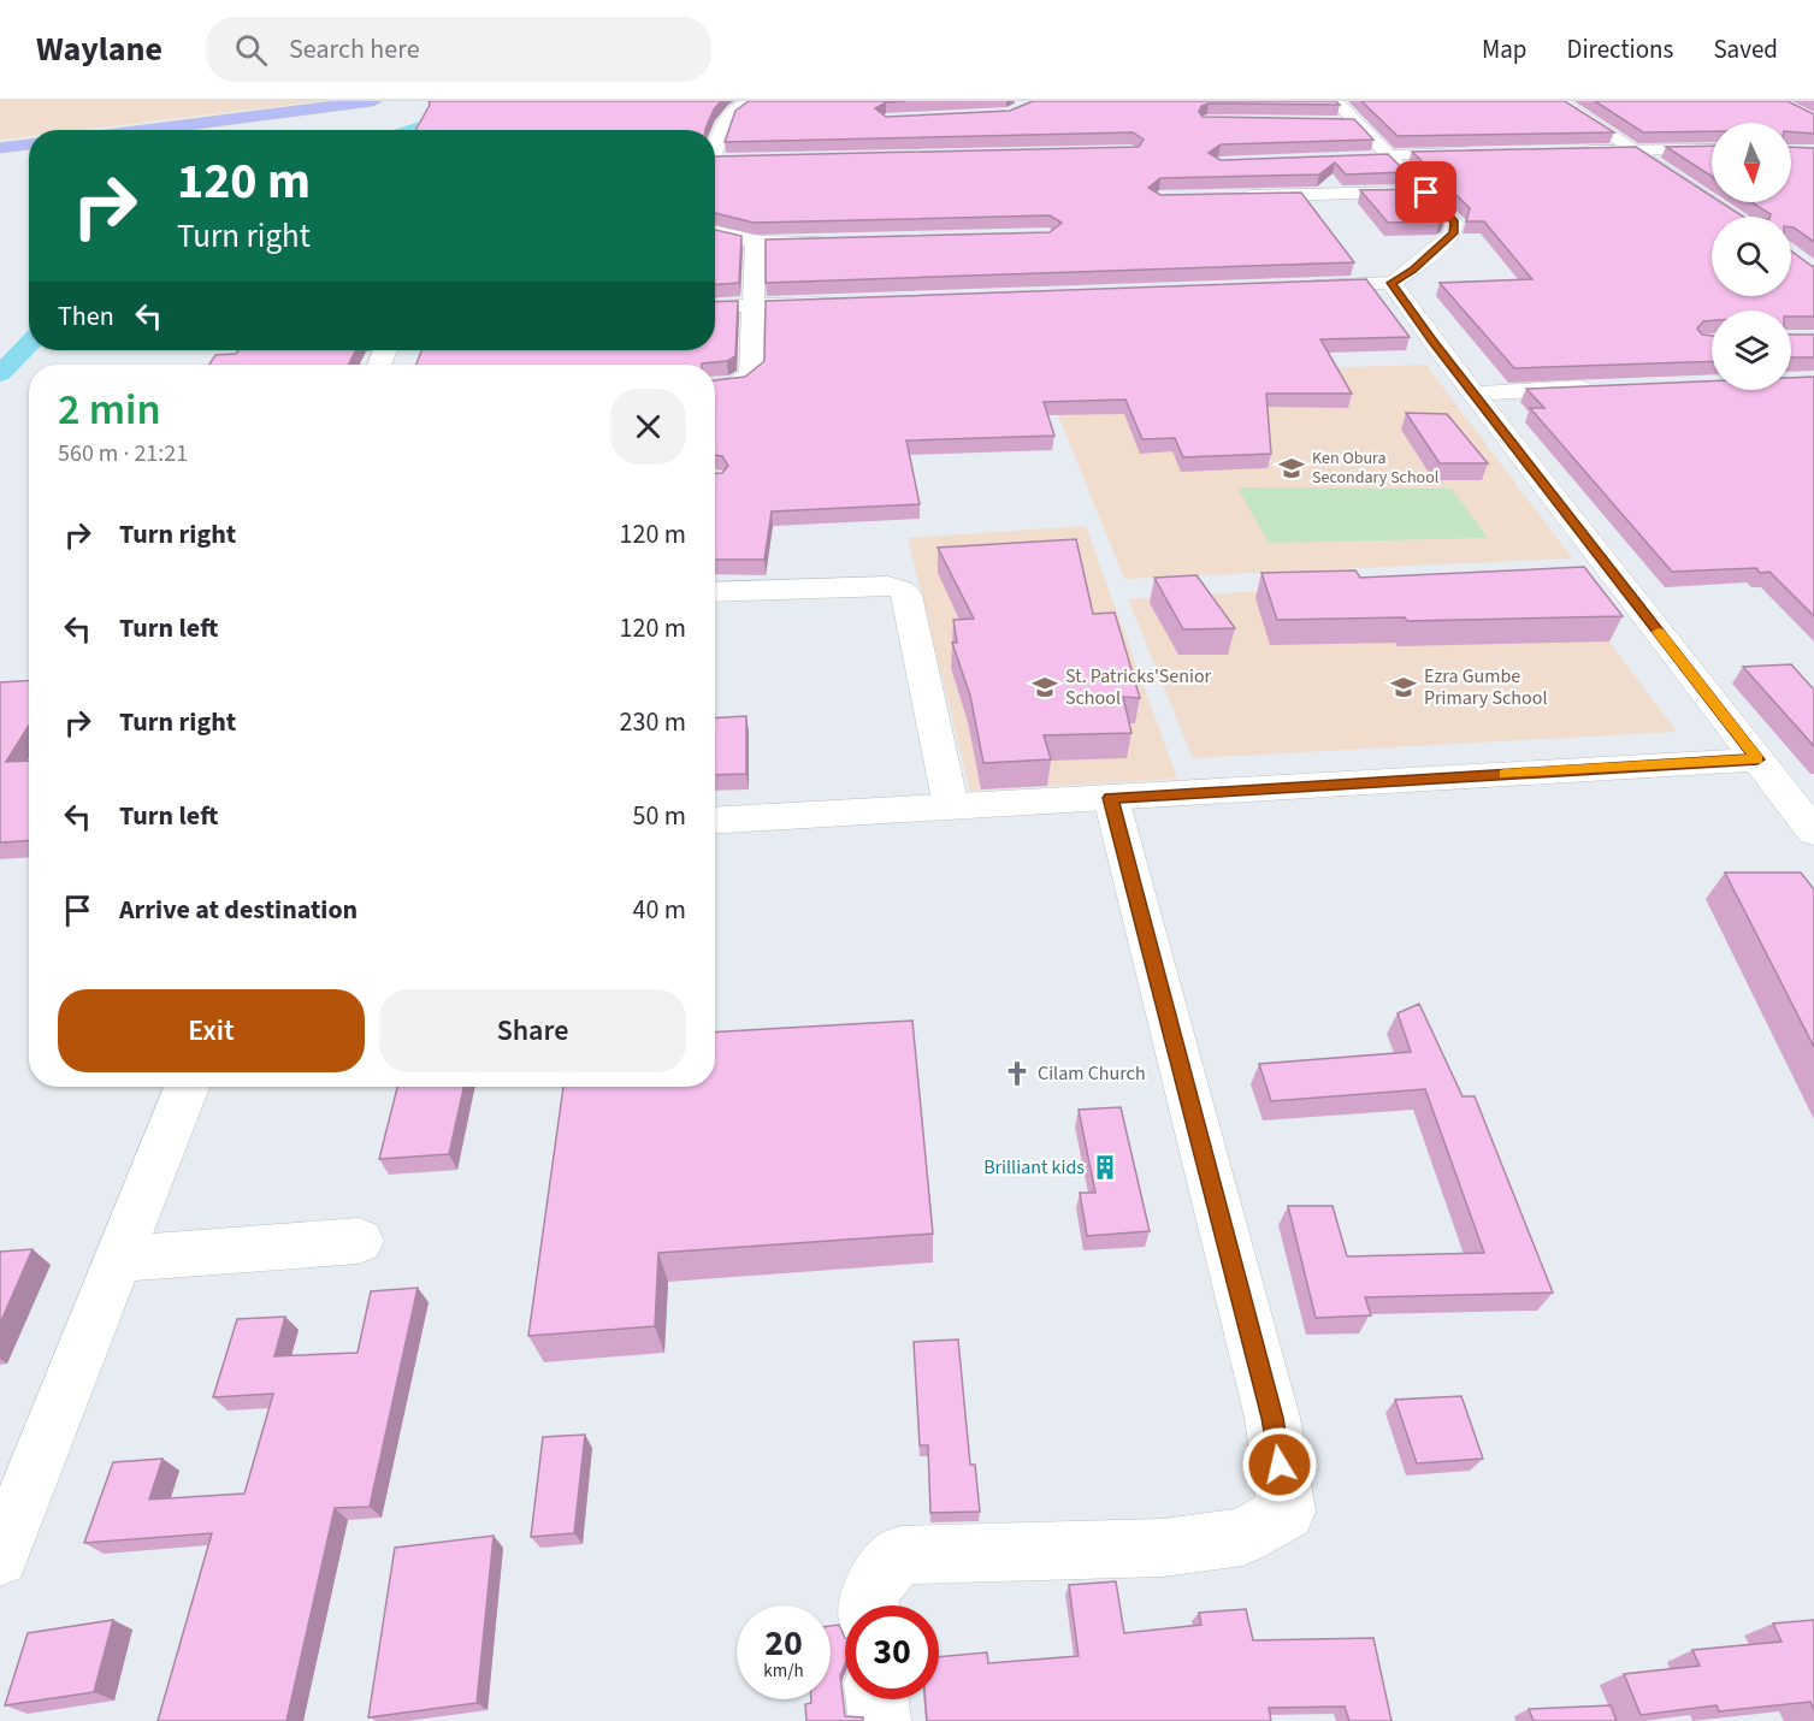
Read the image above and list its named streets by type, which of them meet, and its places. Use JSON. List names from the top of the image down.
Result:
{
  "places": {
    "school or university": ["Ken Obura Secondary School", "St. Patricks'Senior School", "Ezra Gumbe Primary School"],
    "church": ["Cilam Church"],
    "building": ["Brilliant kids"]
  },
  "north": "bottom",
  "page": {
    "header": "Waylane",
    "search": "Search here",
    "nav": ["Map", "Directions", "Saved"],
    "turn": ["120 m", "Turn right"],
    "then": "Then",
    "heading": ["2 min", "560 m · 21:21"],
    "list": [
      {
        "name": "Turn right",
        "value": "120 m"
      },
      {
        "name": "Turn left",
        "value": "120 m"
      },
      {
        "name": "Turn right",
        "value": "230 m"
      },
      {
        "name": "Turn left",
        "value": "50 m"
      },
      {
        "name": "Arrive at destination",
        "value": "40 m"
      }
    ],
    "buttons": ["Exit", "Share"],
    "speed": "20 km/h",
    "limit": "30"
  }
}
